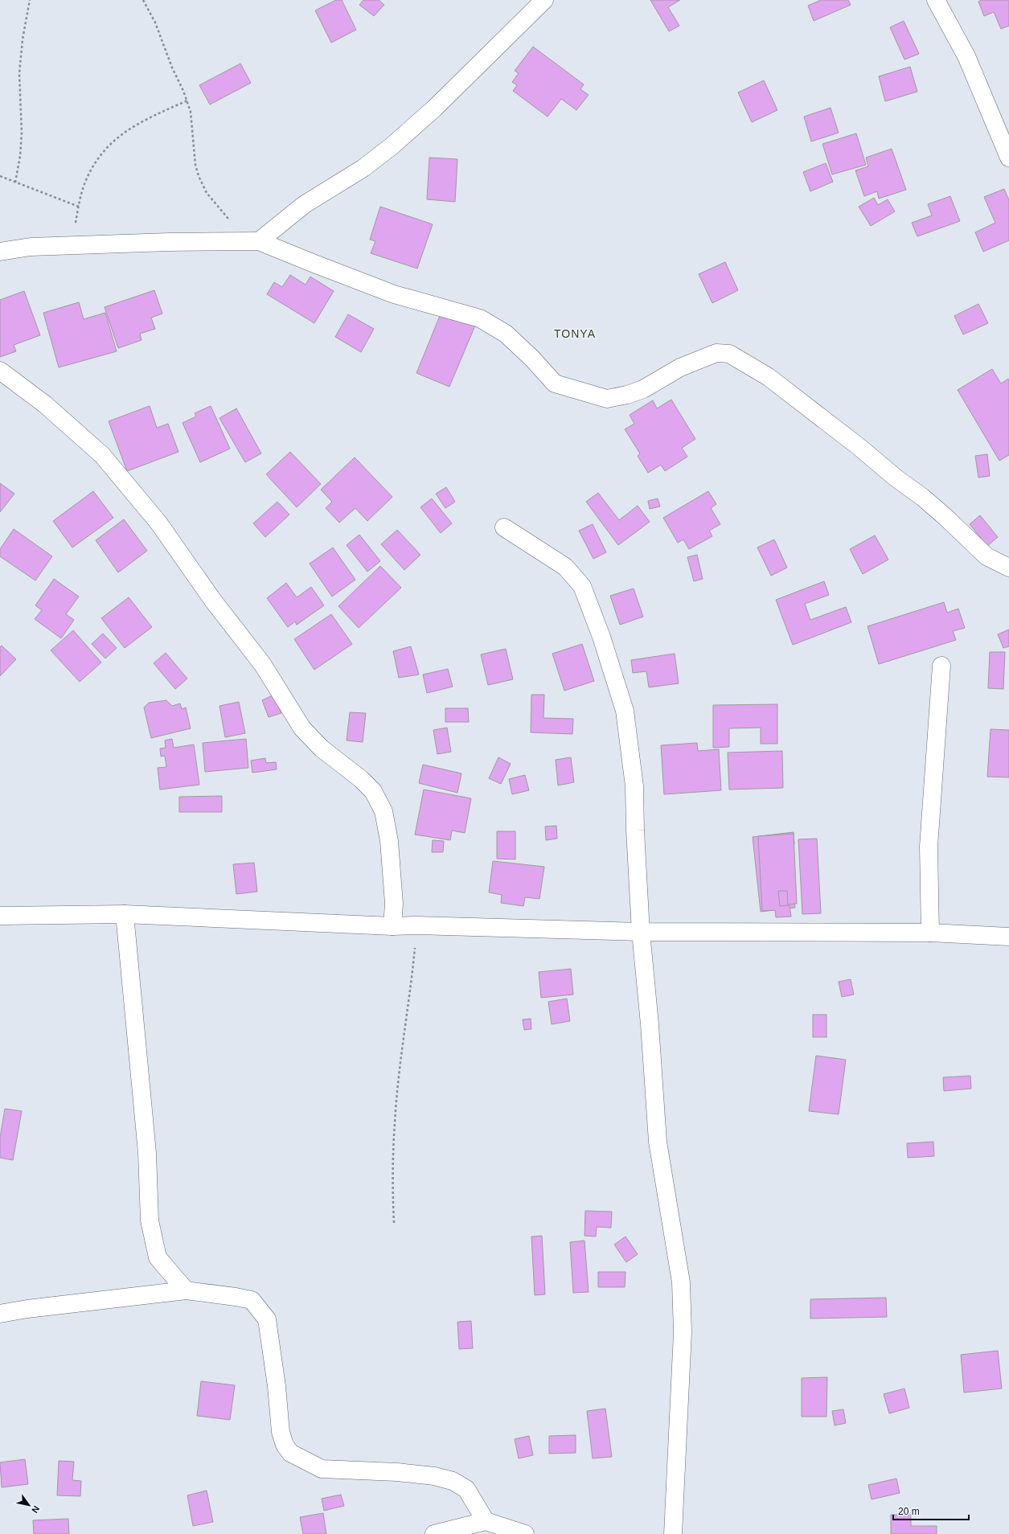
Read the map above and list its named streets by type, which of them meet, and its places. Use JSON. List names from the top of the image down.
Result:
{
  "districts": ["TONYA"],
  "scale_bar": "20 m",
  "north": "bottom right"
}
